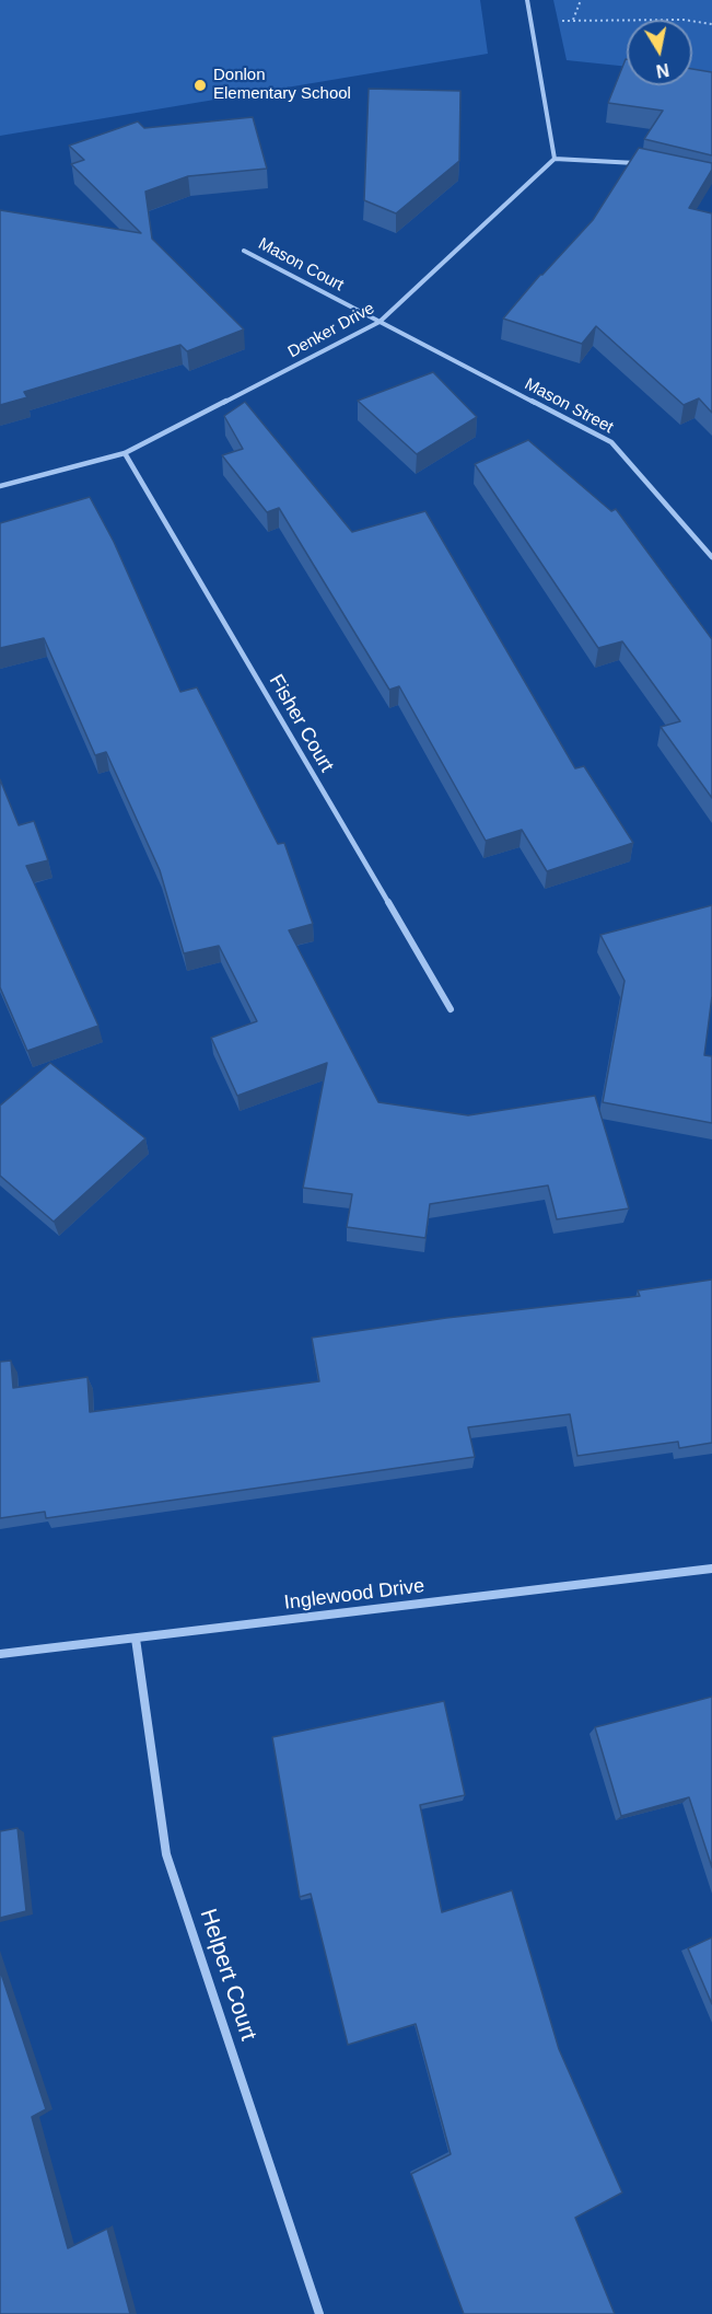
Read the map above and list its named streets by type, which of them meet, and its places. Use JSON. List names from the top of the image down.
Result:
{
  "streets": {
    "street": [
      "Mason Court",
      "Denker Drive",
      "Mason Street",
      "Fisher Court",
      "Inglewood Drive",
      "Helpert Court"
    ]
  },
  "crossings": [
    ["Mason Court", "Denker Drive"],
    ["Mason Court", "Mason Street"],
    ["Denker Drive", "Mason Street"],
    ["Denker Drive", "Fisher Court"],
    ["Inglewood Drive", "Helpert Court"]
  ],
  "places": ["Donlon Elementary School"],
  "north": "bottom"
}
